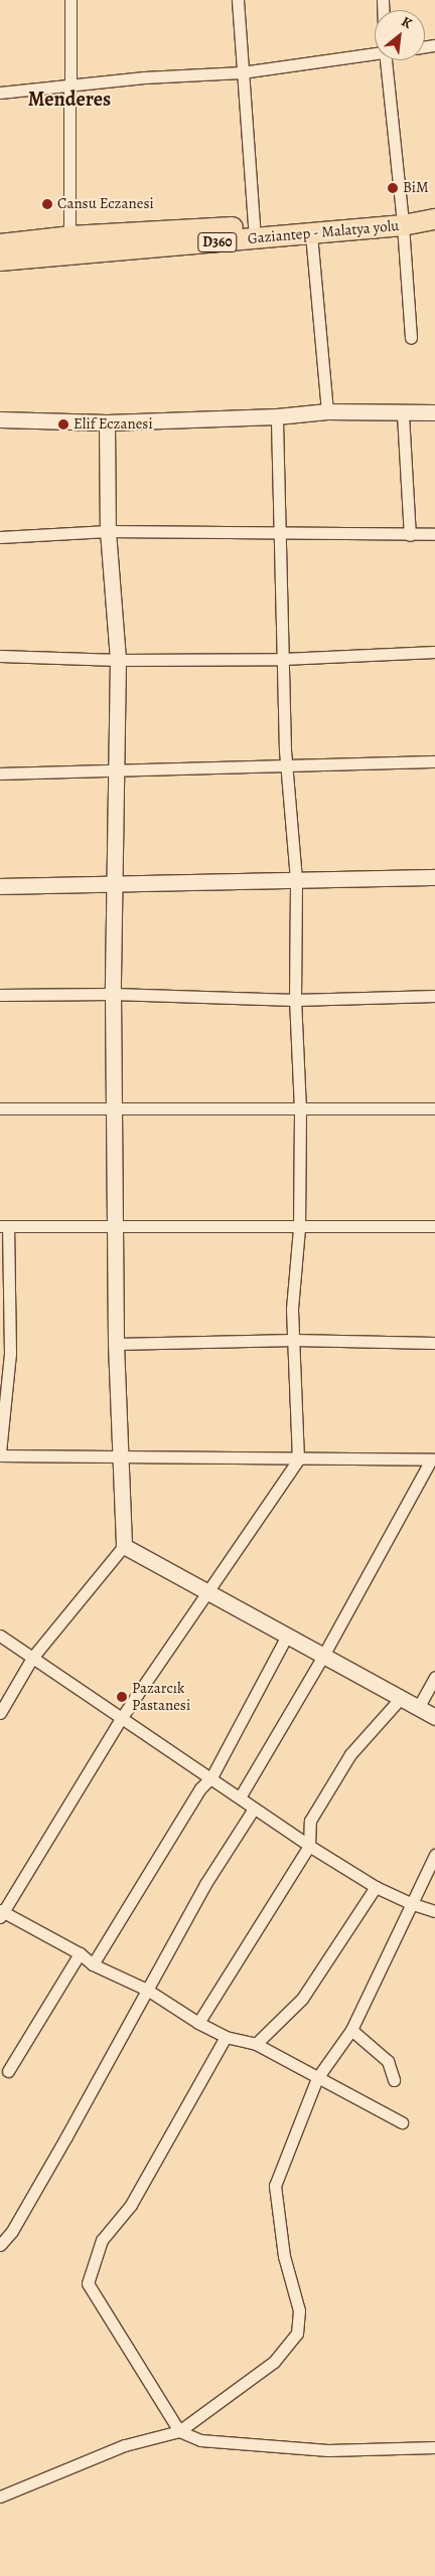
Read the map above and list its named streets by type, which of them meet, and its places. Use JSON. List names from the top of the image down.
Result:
{
  "streets": {
    "highway": ["Gaziantep - Malatya yolu", "D360"]
  },
  "districts": ["Menderes"],
  "places": [
    "BiM",
    "Cansu Eczanesi",
    "Elif Eczanesi",
    "Pazarcık Pastanesi"
  ],
  "north": "top right"
}
